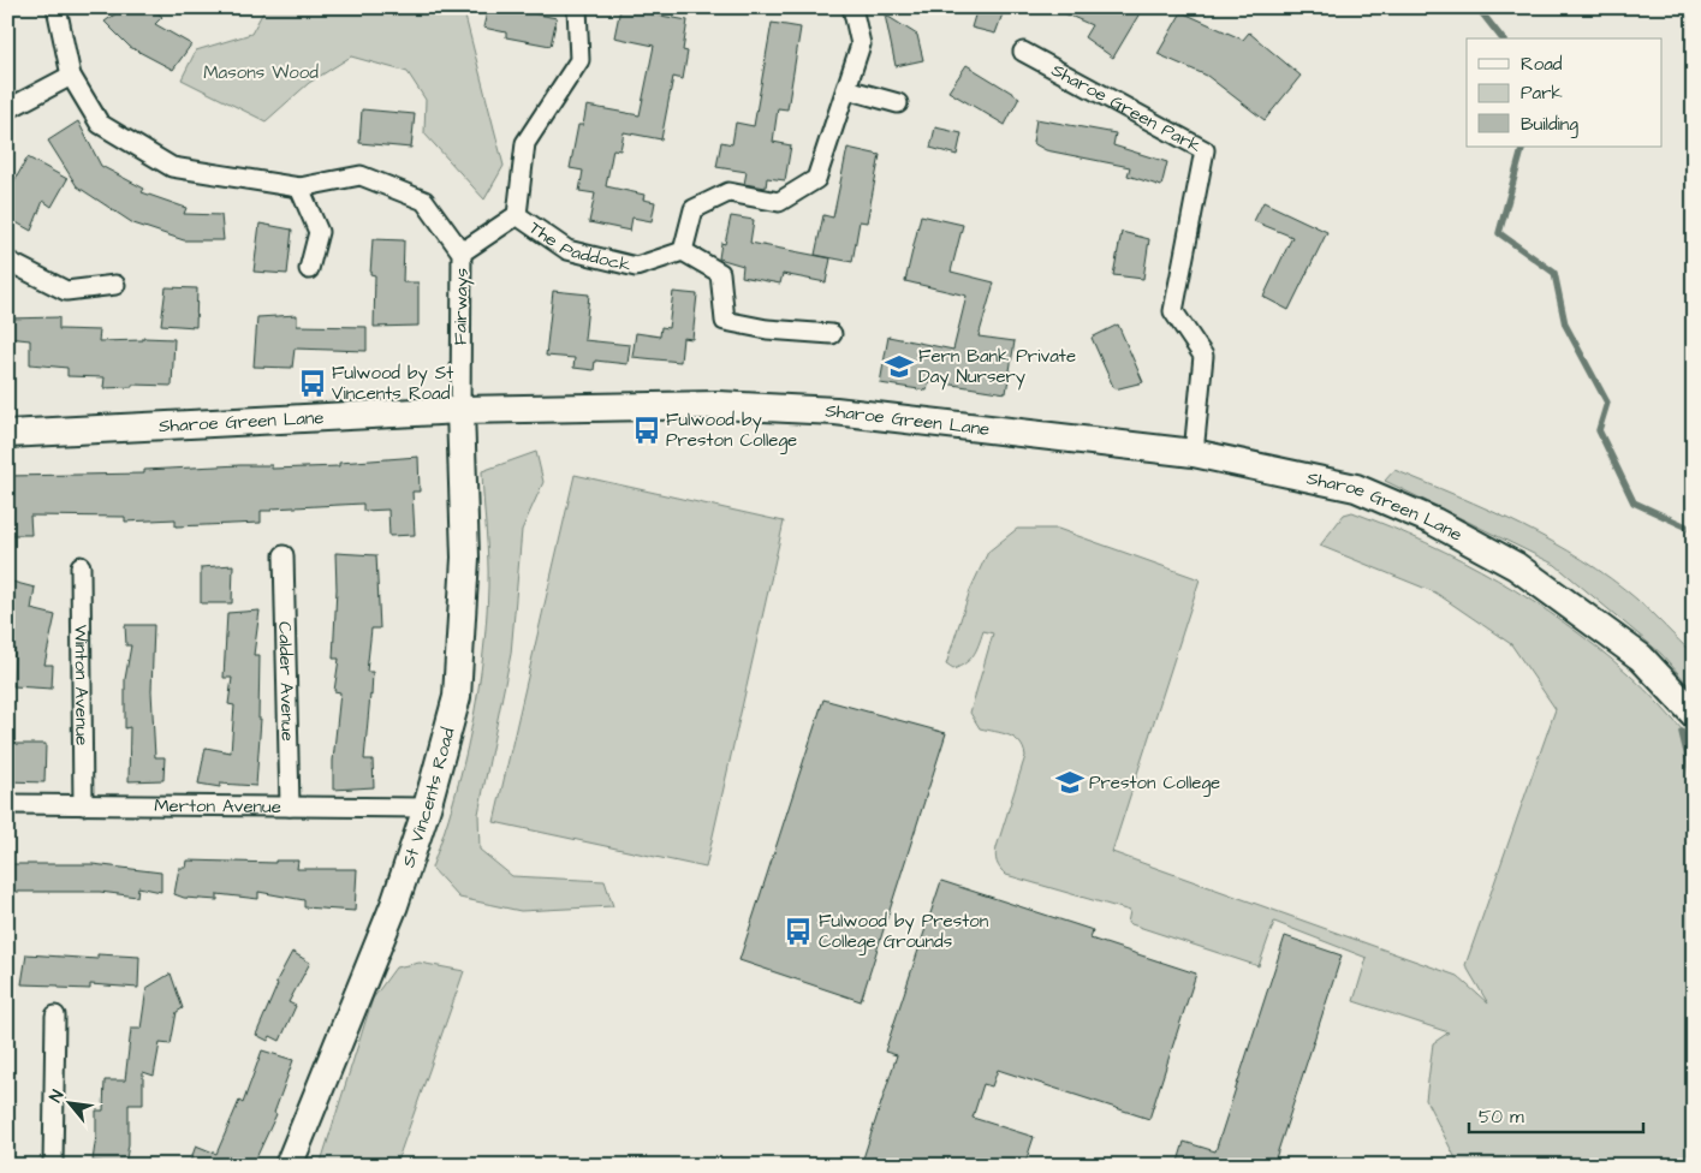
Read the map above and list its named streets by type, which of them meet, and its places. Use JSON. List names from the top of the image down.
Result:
{
  "streets": {
    "street": [
      "Sharoe Green Park",
      "The Paddock",
      "Fairways",
      "Sharoe Green Lane",
      "Calder Avenue",
      "Winton Avenue",
      "St Vincents Road",
      "Merton Avenue"
    ]
  },
  "crossings": [
    ["Sharoe Green Park", "Sharoe Green Lane"],
    ["The Paddock", "Fairways"],
    ["Fairways", "Sharoe Green Lane"],
    ["Fairways", "St Vincents Road"],
    ["Sharoe Green Lane", "St Vincents Road"],
    ["Calder Avenue", "Merton Avenue"],
    ["Winton Avenue", "Merton Avenue"],
    ["St Vincents Road", "Merton Avenue"]
  ],
  "parks": ["Masons Wood"],
  "places": {
    "school or university": ["Fern Bank Private Day Nursery", "Preston College"],
    "bus stop": ["Fulwood by St Vincents Road", "Fulwood by Preston College", "Fulwood by Preston College Grounds"]
  },
  "legend": ["Road", "Park", "Building"],
  "scale_bar": "50 m",
  "north": "top left"
}
